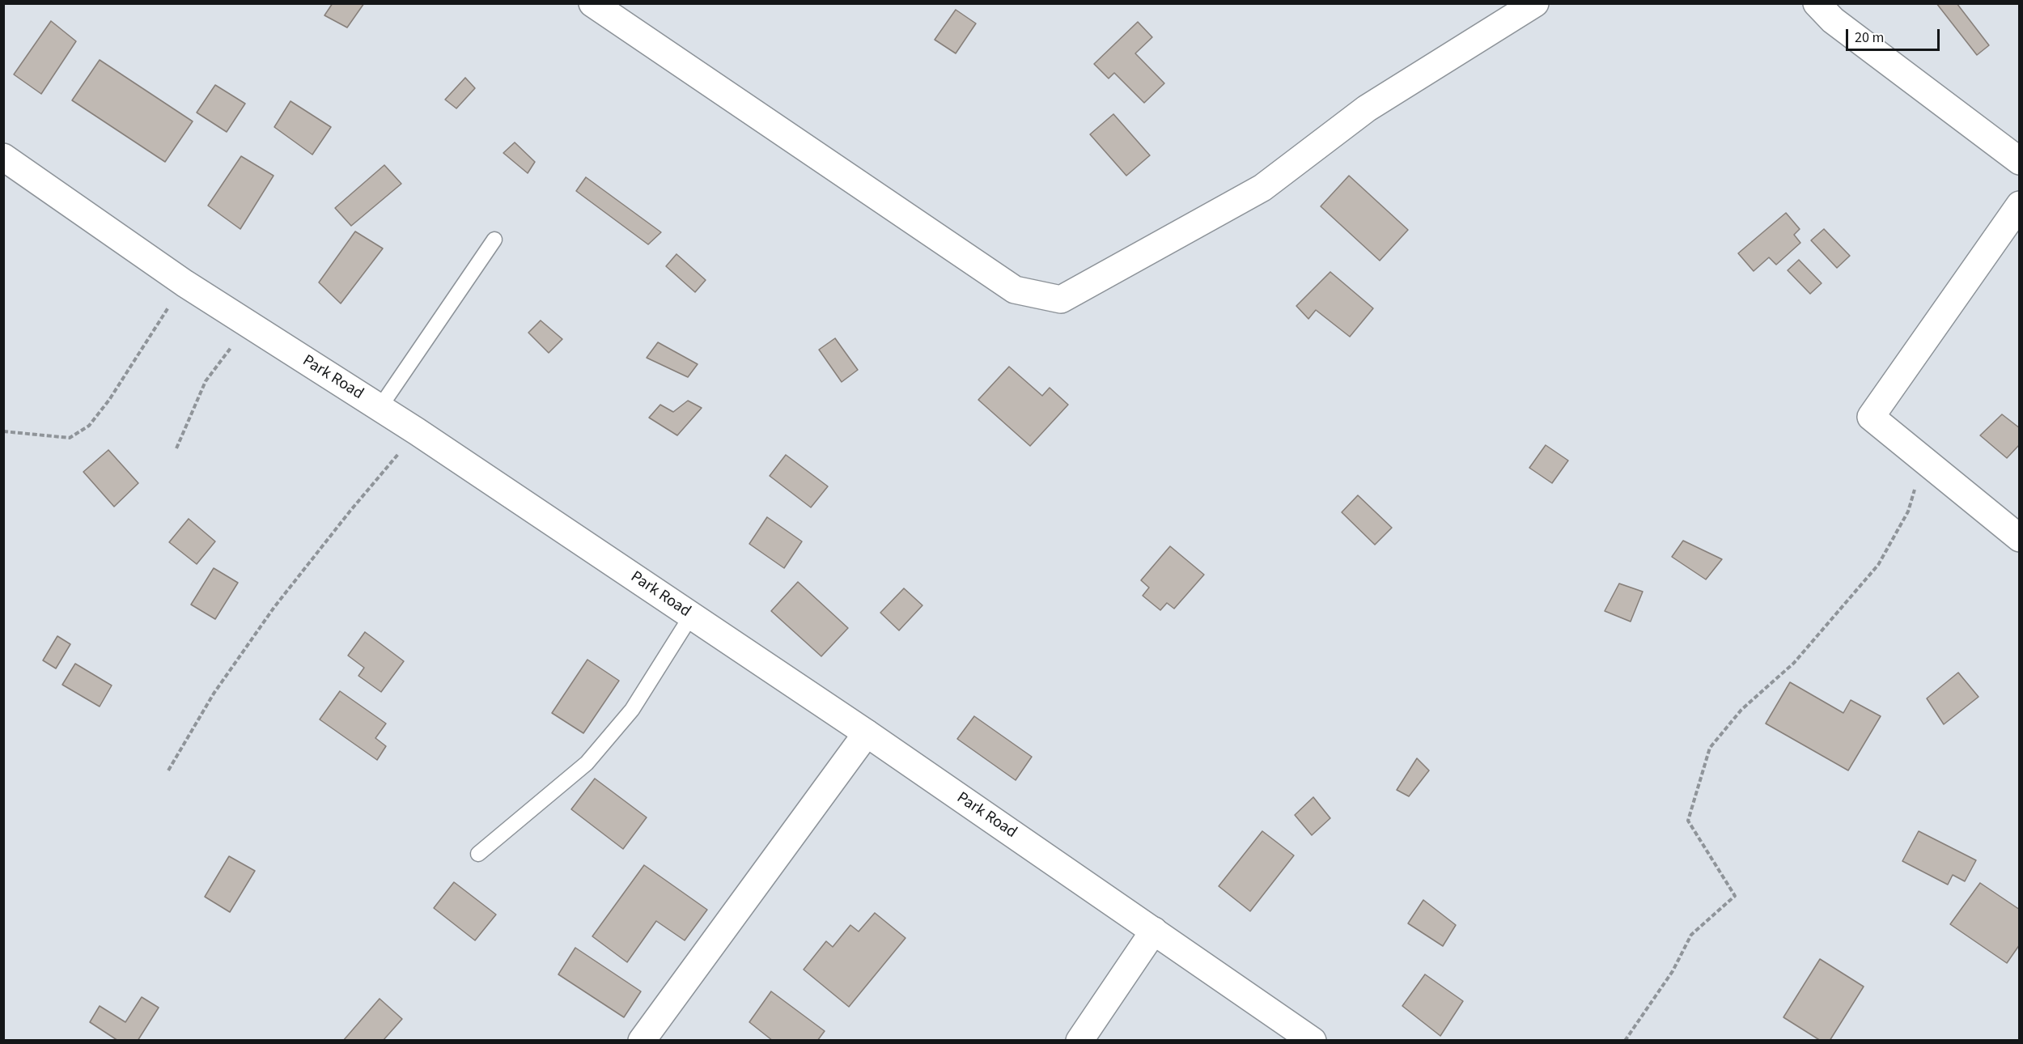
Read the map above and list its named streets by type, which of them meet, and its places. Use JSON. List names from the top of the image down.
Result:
{
  "streets": {
    "street": ["Park Road"]
  },
  "scale_bar": "20 m"
}
